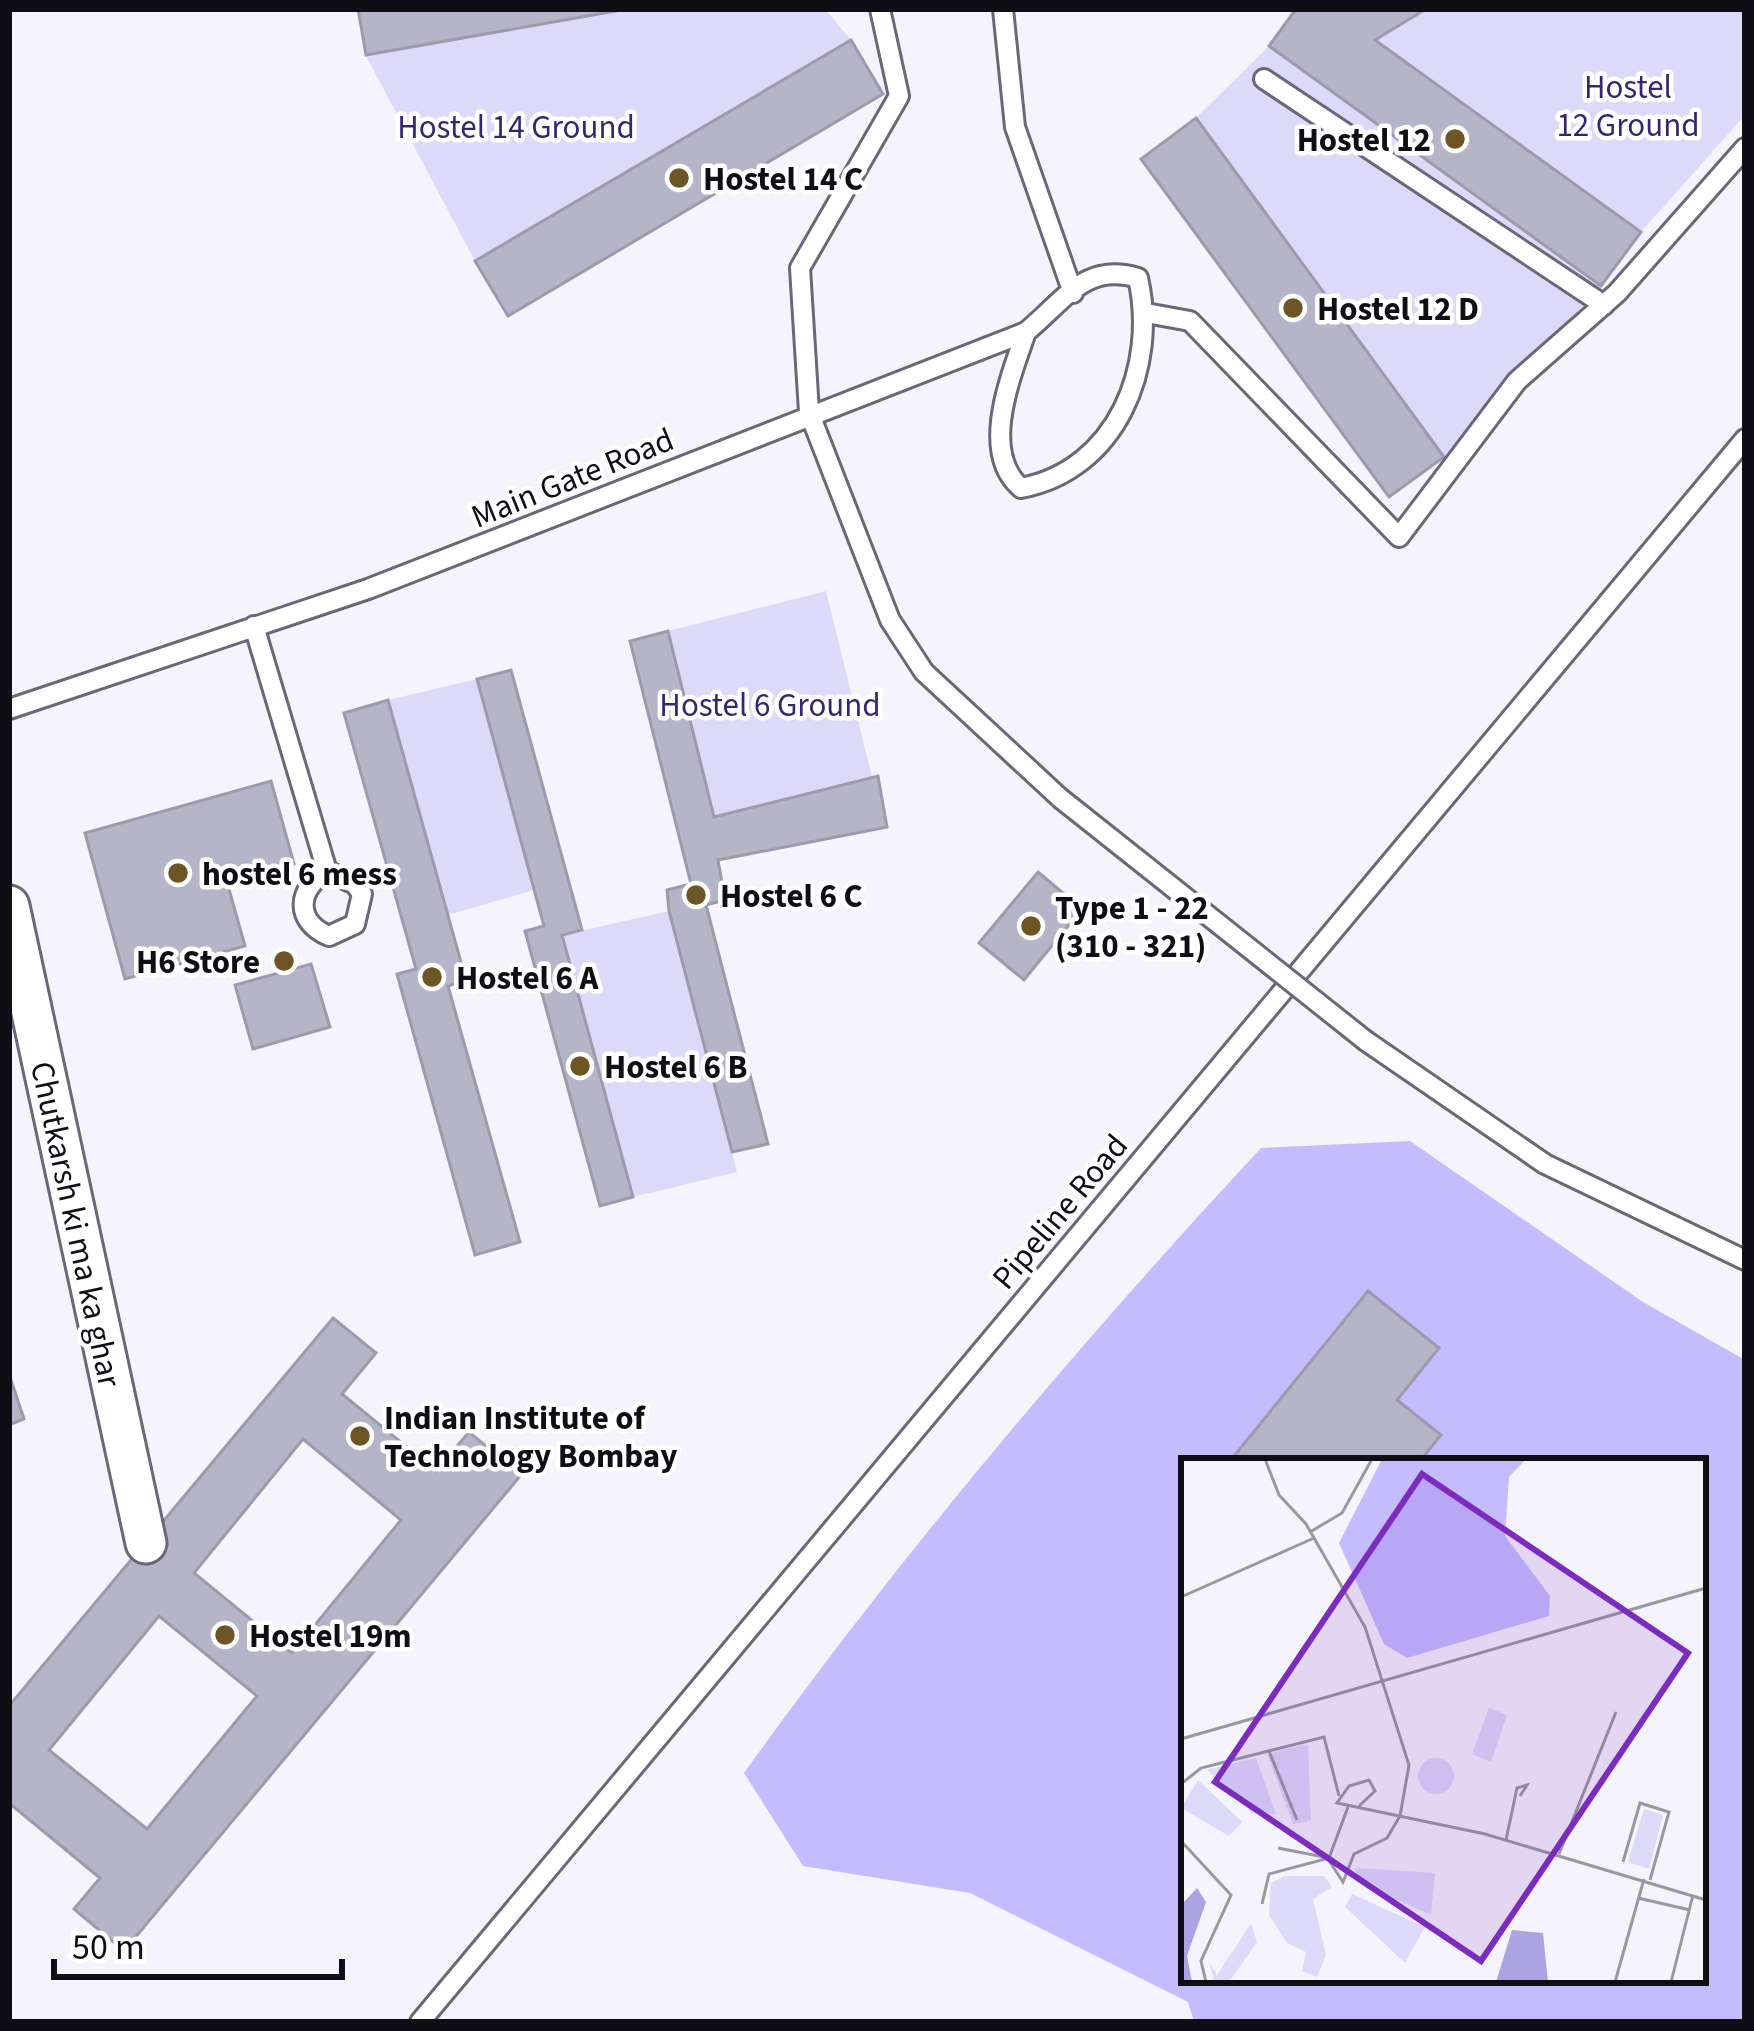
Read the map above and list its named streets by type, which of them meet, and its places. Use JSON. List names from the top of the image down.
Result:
{
  "streets": {
    "street": ["Chutkarsh ki ma ka ghar"],
    "lane": ["Main Gate Road", "Pipeline Road"]
  },
  "parks": ["Hostel 12 Ground", "Hostel 14 Ground", "Hostel 6 Ground"],
  "places": [
    "Hostel 12",
    "Hostel 14 C",
    "Hostel 12 D",
    "hostel 6 mess",
    "Hostel 6 C",
    "Type 1 - 22 (310 - 321)",
    "H6 Store",
    "Hostel 6 A",
    "Hostel 6 B",
    "Indian Institute of Technology Bombay",
    "Hostel 19m"
  ],
  "scale_bar": "50 m"
}
